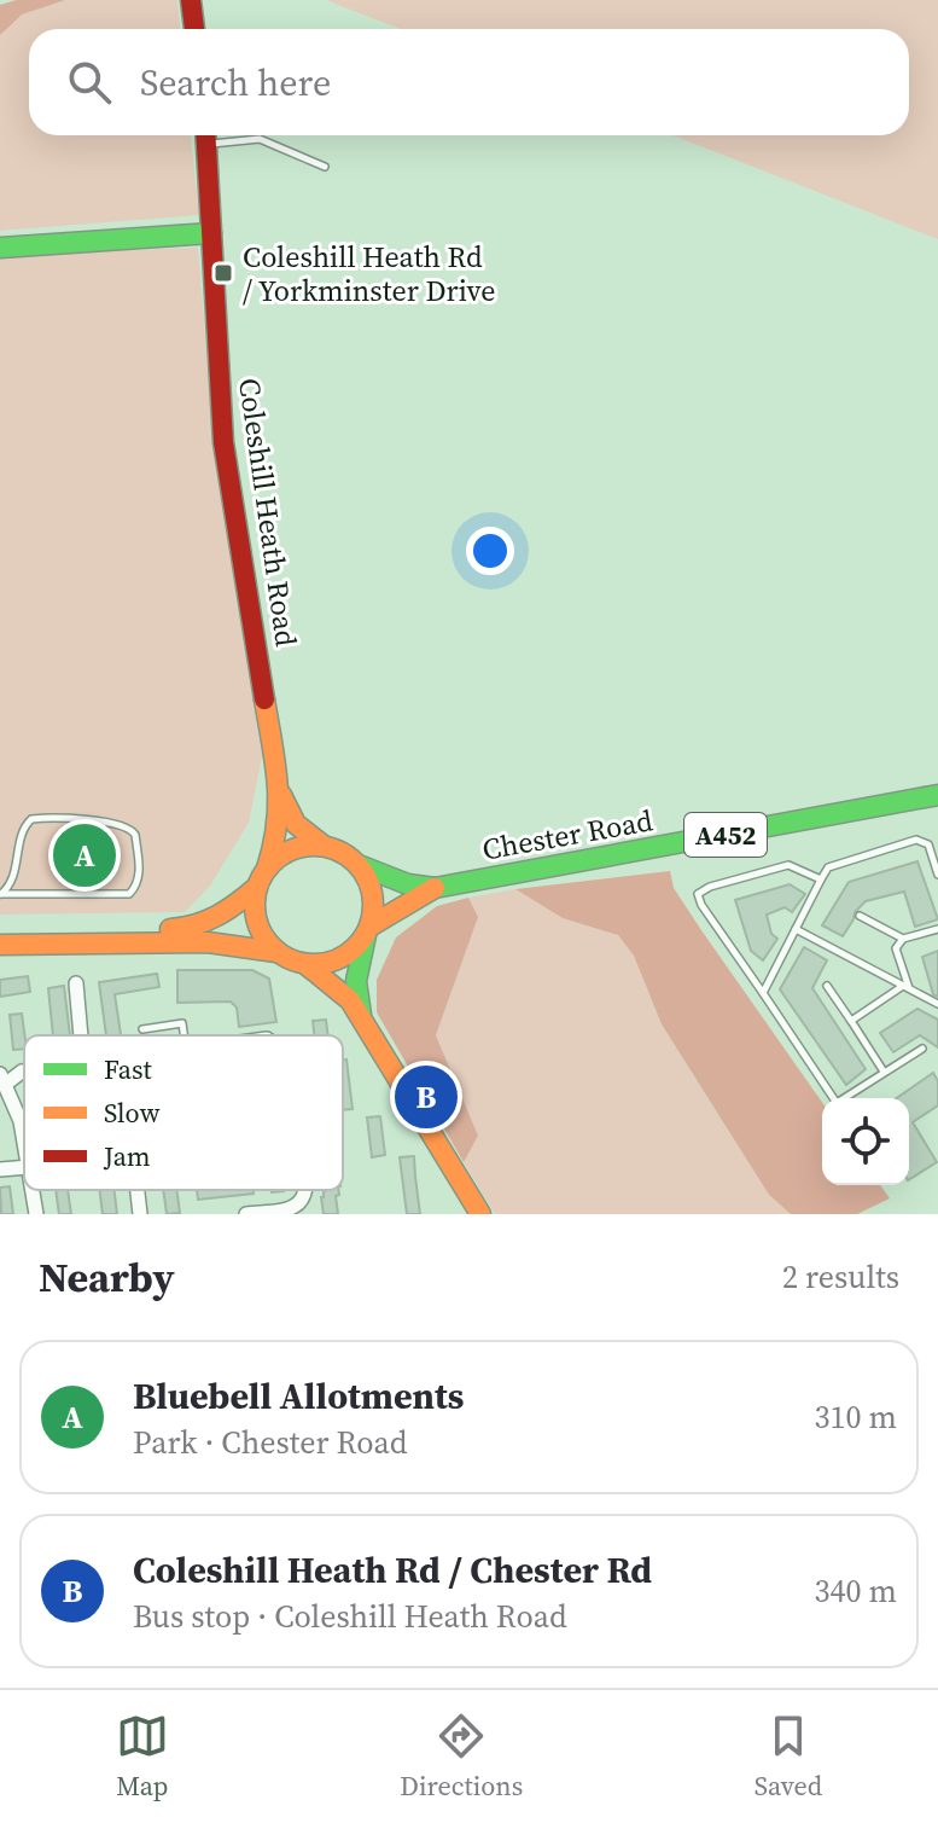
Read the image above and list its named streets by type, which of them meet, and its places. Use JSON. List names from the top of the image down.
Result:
{
  "streets": {
    "main road": ["Coleshill Heath Road", "Chester Road", "A452"]
  },
  "crossings": [
    ["Coleshill Heath Road", "Chester Road"]
  ],
  "places": {
    "transit": ["Coleshill Heath Rd / Yorkminster Drive"]
  },
  "legend": ["Fast", "Slow", "Jam"],
  "page": {
    "search": "Search here",
    "pins": ["A", "B"],
    "heading": ["Nearby", "2 results"],
    "list": [
      {
        "mark": "A",
        "name": "Bluebell Allotments",
        "note": "Park · Chester Road",
        "value": "310 m"
      },
      {
        "mark": "B",
        "name": "Coleshill Heath Rd / Chester Rd",
        "note": "Bus stop · Coleshill Heath Road",
        "value": "340 m"
      }
    ],
    "nav": ["Map", "Directions", "Saved"]
  }
}
